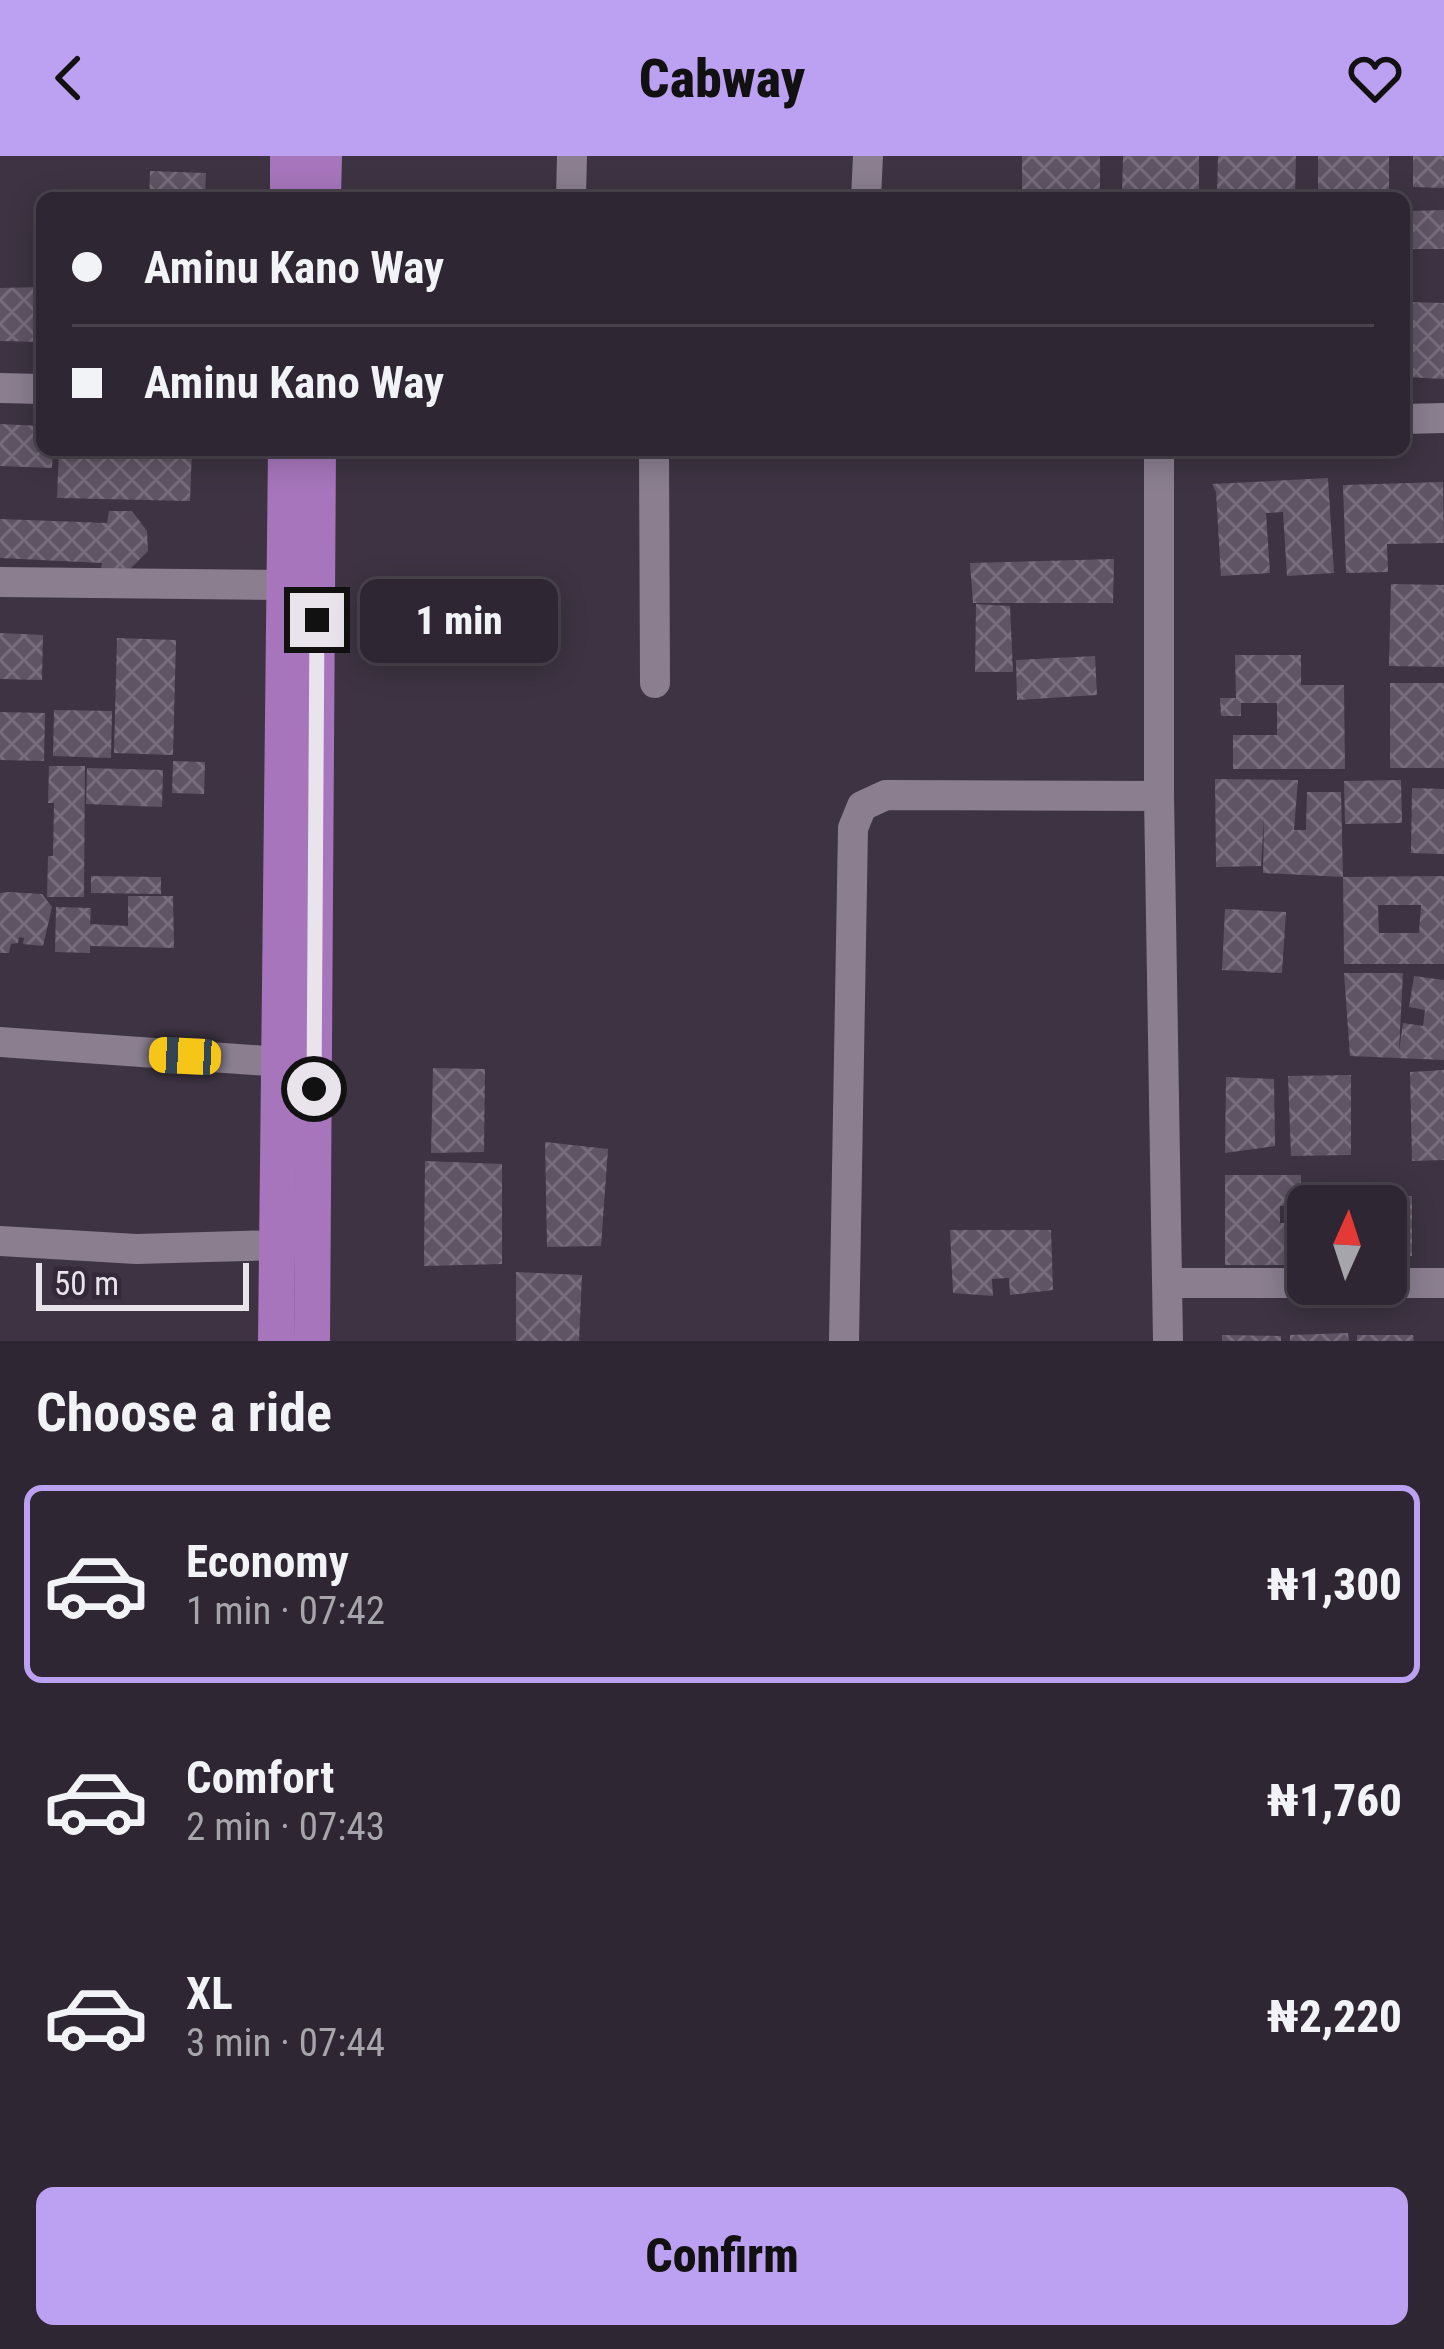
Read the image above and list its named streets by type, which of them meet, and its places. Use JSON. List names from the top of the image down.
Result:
{
  "scale_bar": "50 m",
  "north": "top",
  "page": {
    "header": "Cabway",
    "banner": ["Aminu Kano Way", "Aminu Kano Way"],
    "bubble": "1 min",
    "scale": "50 m",
    "heading": "Choose a ride",
    "list": [
      {
        "name": "Economy",
        "note": "1 min · 07:42",
        "value": "₦1,300"
      },
      {
        "name": "Comfort",
        "note": "2 min · 07:43",
        "value": "₦1,760"
      },
      {
        "name": "XL",
        "note": "3 min · 07:44",
        "value": "₦2,220"
      }
    ],
    "buttons": "Confirm"
  }
}
